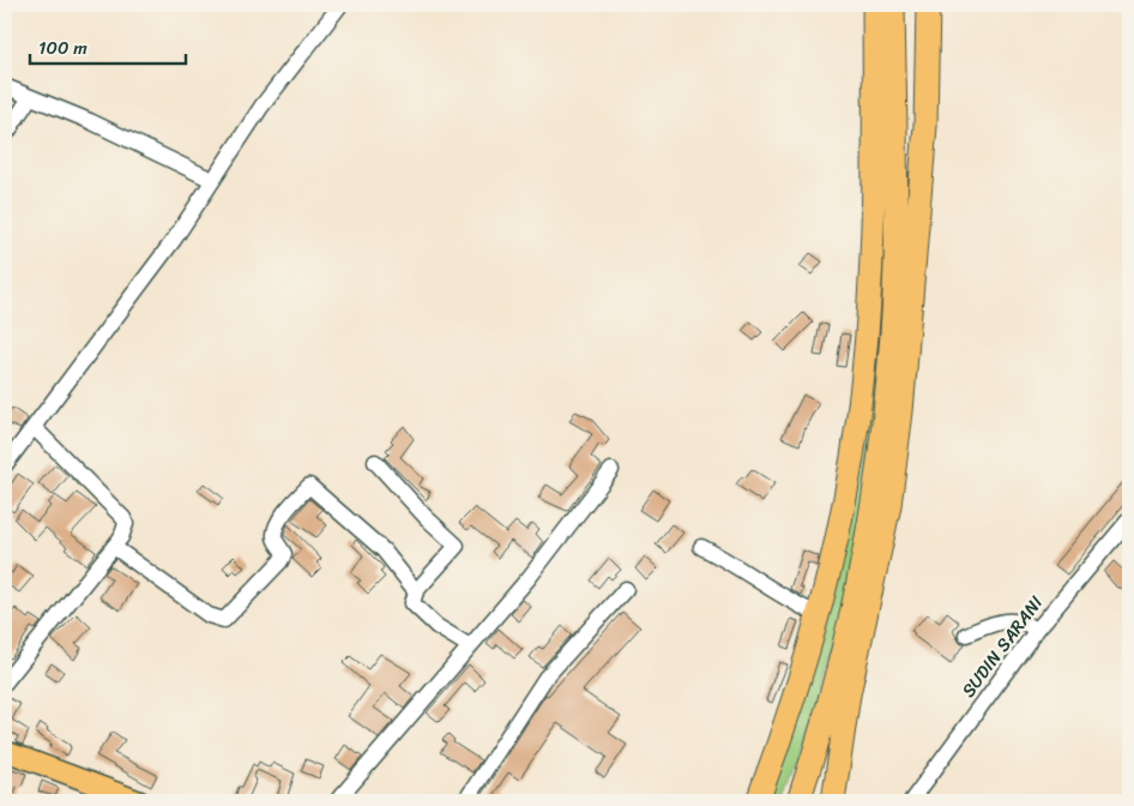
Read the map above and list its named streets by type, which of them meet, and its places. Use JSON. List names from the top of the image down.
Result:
{
  "streets": {
    "street": ["SUDIN SARANI"]
  },
  "scale_bar": "100 m"
}
